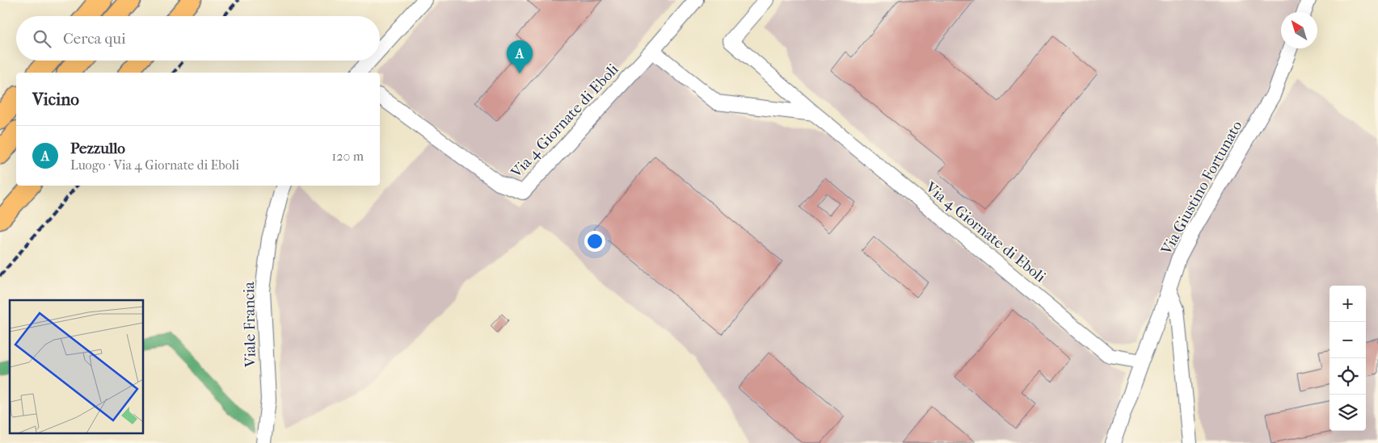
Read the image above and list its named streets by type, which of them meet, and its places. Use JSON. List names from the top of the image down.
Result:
{
  "streets": {
    "street": ["Via 4 Giornate di Eboli", "Via Giustino Fortunato", "Viale Francia"]
  },
  "crossings": [
    ["Via 4 Giornate di Eboli", "Via Giustino Fortunato"]
  ],
  "north": "top left",
  "page": {
    "search": "Cerca qui",
    "pins": "A",
    "heading": "Vicino",
    "list": [
      {
        "mark": "A",
        "name": "Pezzullo",
        "note": "Luogo · Via 4 Giornate di Eboli",
        "value": "120 m"
      }
    ],
    "map_buttons": ["+", "−"]
  }
}
